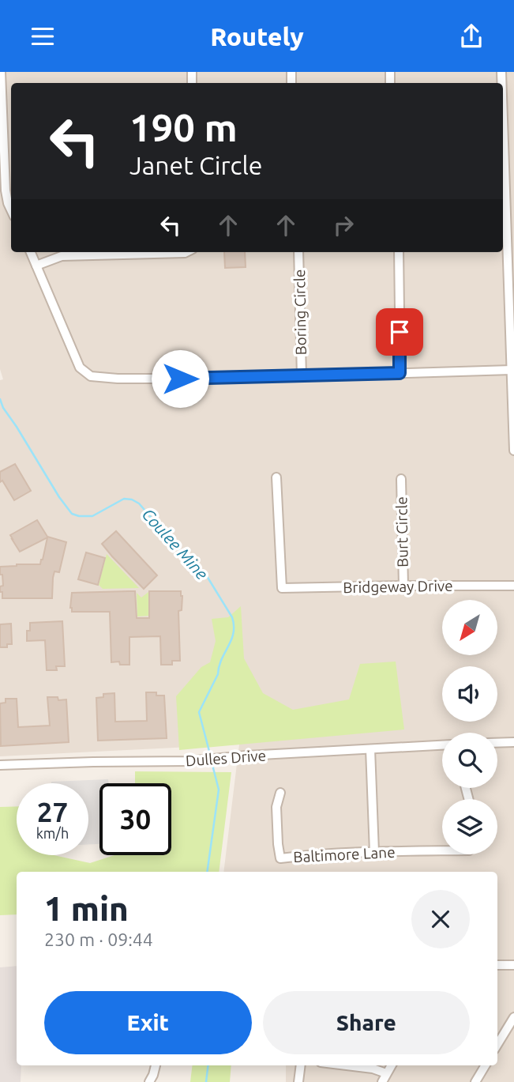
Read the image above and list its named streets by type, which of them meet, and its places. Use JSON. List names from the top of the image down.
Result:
{
  "streets": {
    "street": [
      "Boring Circle",
      "Burt Circle",
      "Bridgeway Drive",
      "Dulles Drive",
      "Baltimore Lane"
    ]
  },
  "crossings": [
    ["Burt Circle", "Bridgeway Drive"]
  ],
  "water": ["Coulee Mine"],
  "north": "bottom left",
  "page": {
    "header": "Routely",
    "turn": ["190 m", "Janet Circle"],
    "speed": "27 km/h",
    "limit": "30",
    "heading": ["1 min", "230 m · 09:44"],
    "buttons": ["Exit", "Share"]
  }
}
